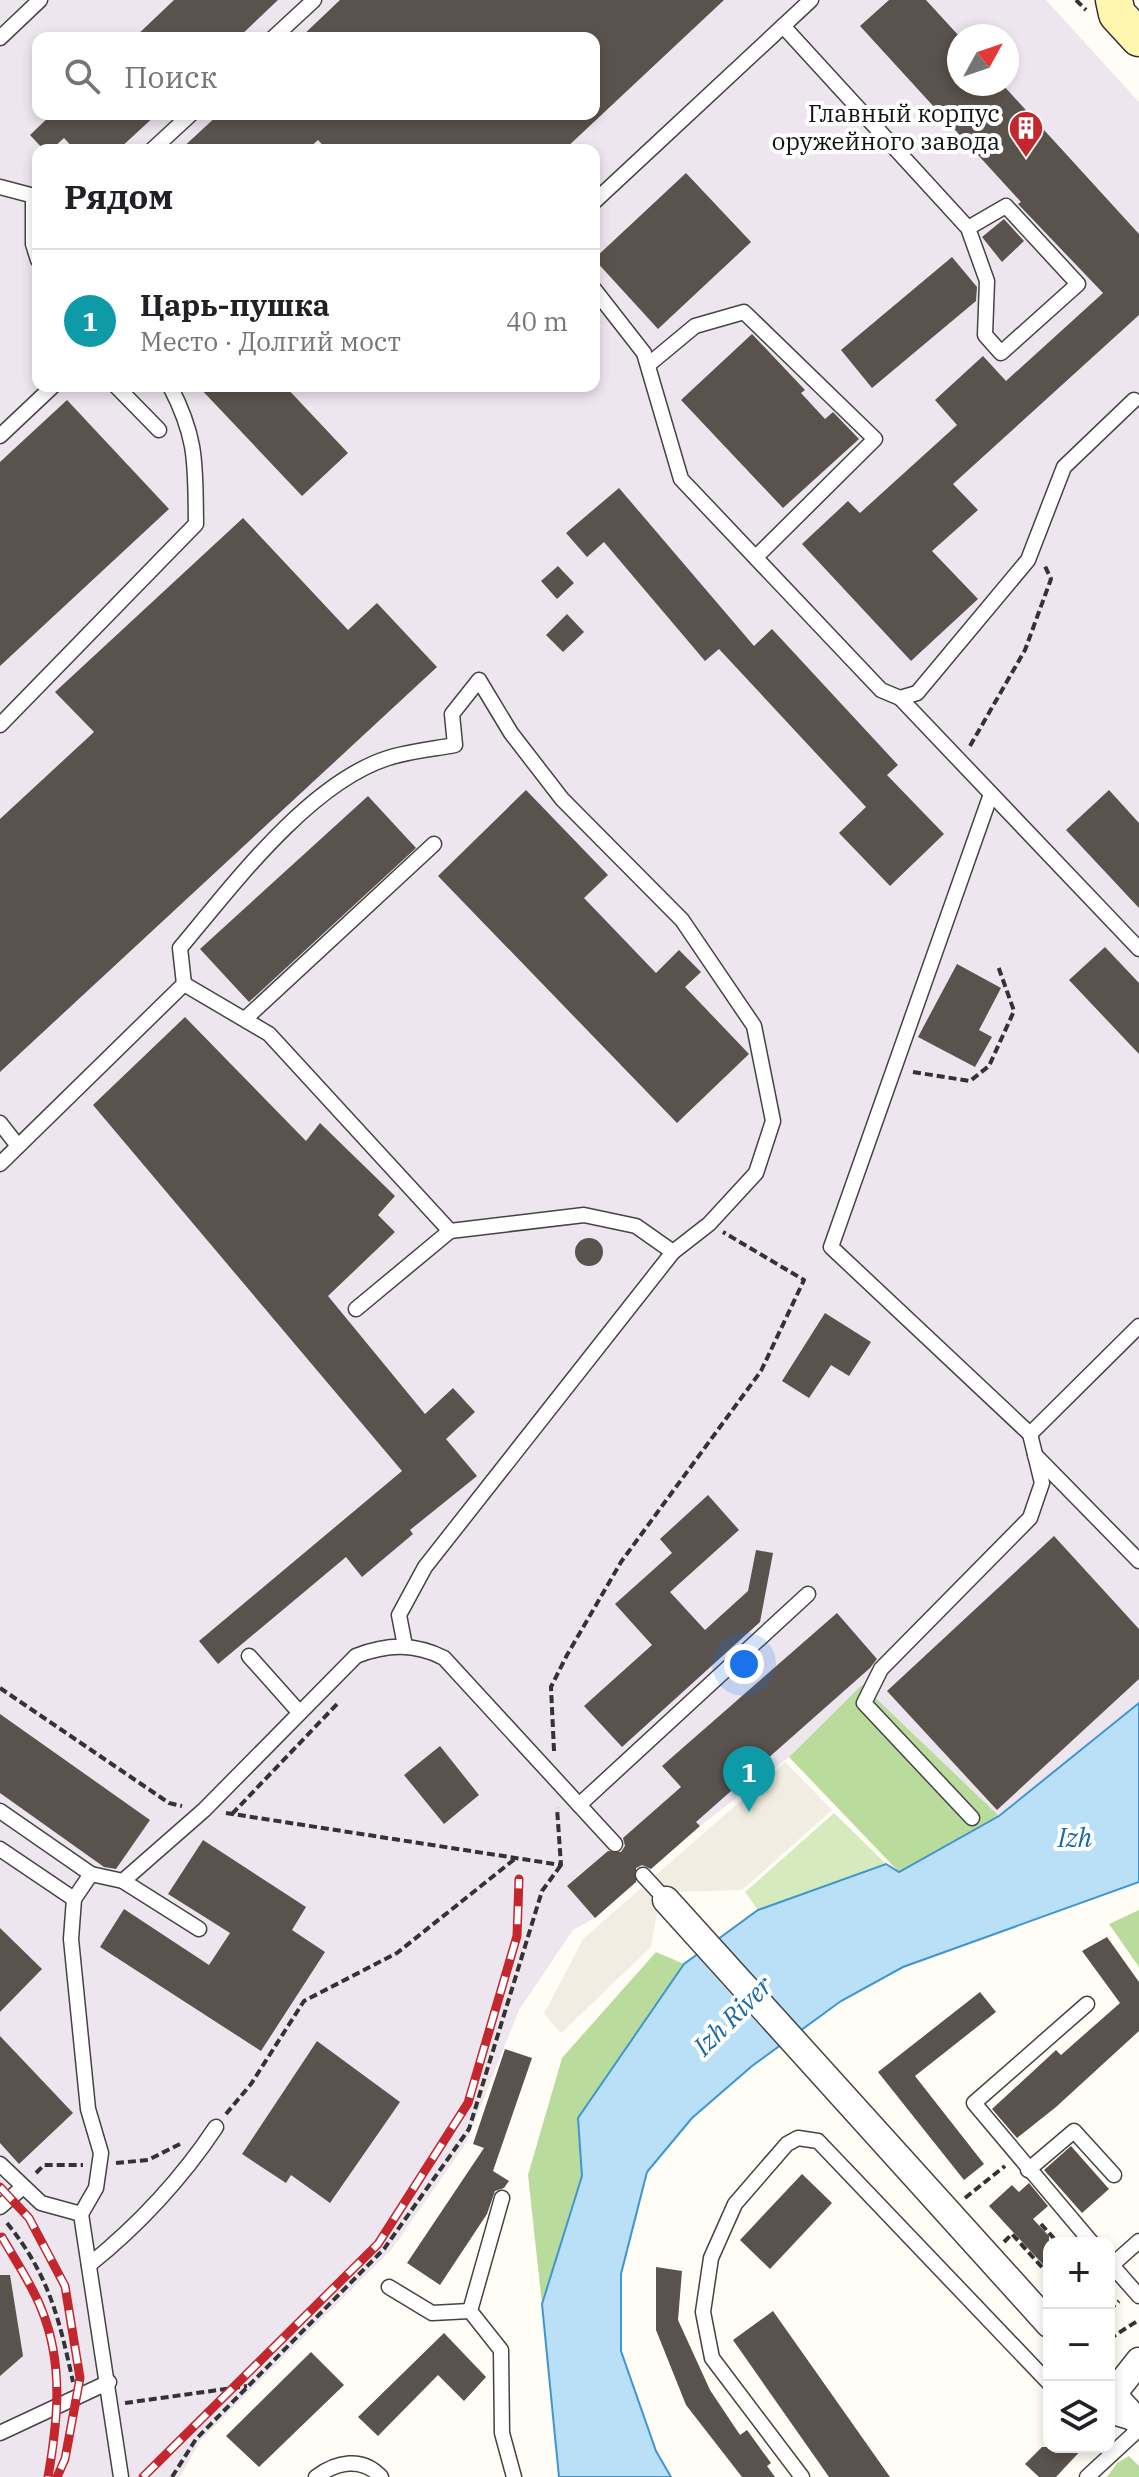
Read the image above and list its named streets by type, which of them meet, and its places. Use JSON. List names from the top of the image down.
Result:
{
  "water": ["Izh", "Izh River"],
  "places": {
    "building": ["Главный корпус оружейного завода"]
  },
  "north": "top right",
  "page": {
    "search": "Поиск",
    "heading": "Рядом",
    "list": [
      {
        "mark": "1",
        "name": "Царь-пушка",
        "note": "Место · Долгий мост",
        "value": "40 m"
      }
    ],
    "pins": "1",
    "map_buttons": ["+", "−"]
  }
}
